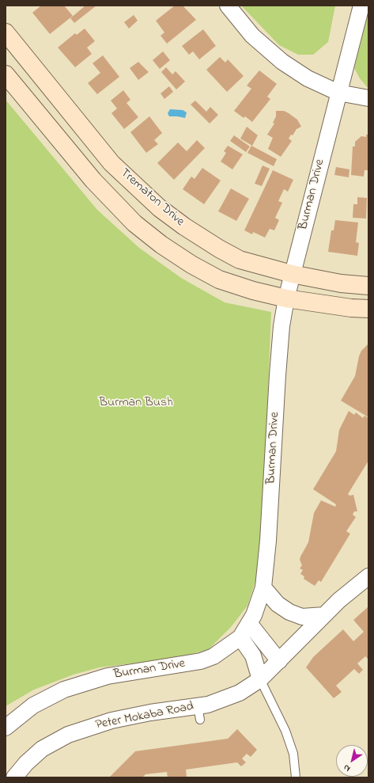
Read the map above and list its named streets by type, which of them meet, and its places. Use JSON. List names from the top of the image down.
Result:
{
  "streets": {
    "street": ["Burman Drive", "Trematon Drive", "Peter Mokaba Road"]
  },
  "crossings": [
    ["Burman Drive", "Trematon Drive"]
  ],
  "parks": ["Burman Bush"],
  "north": "bottom left"
}
